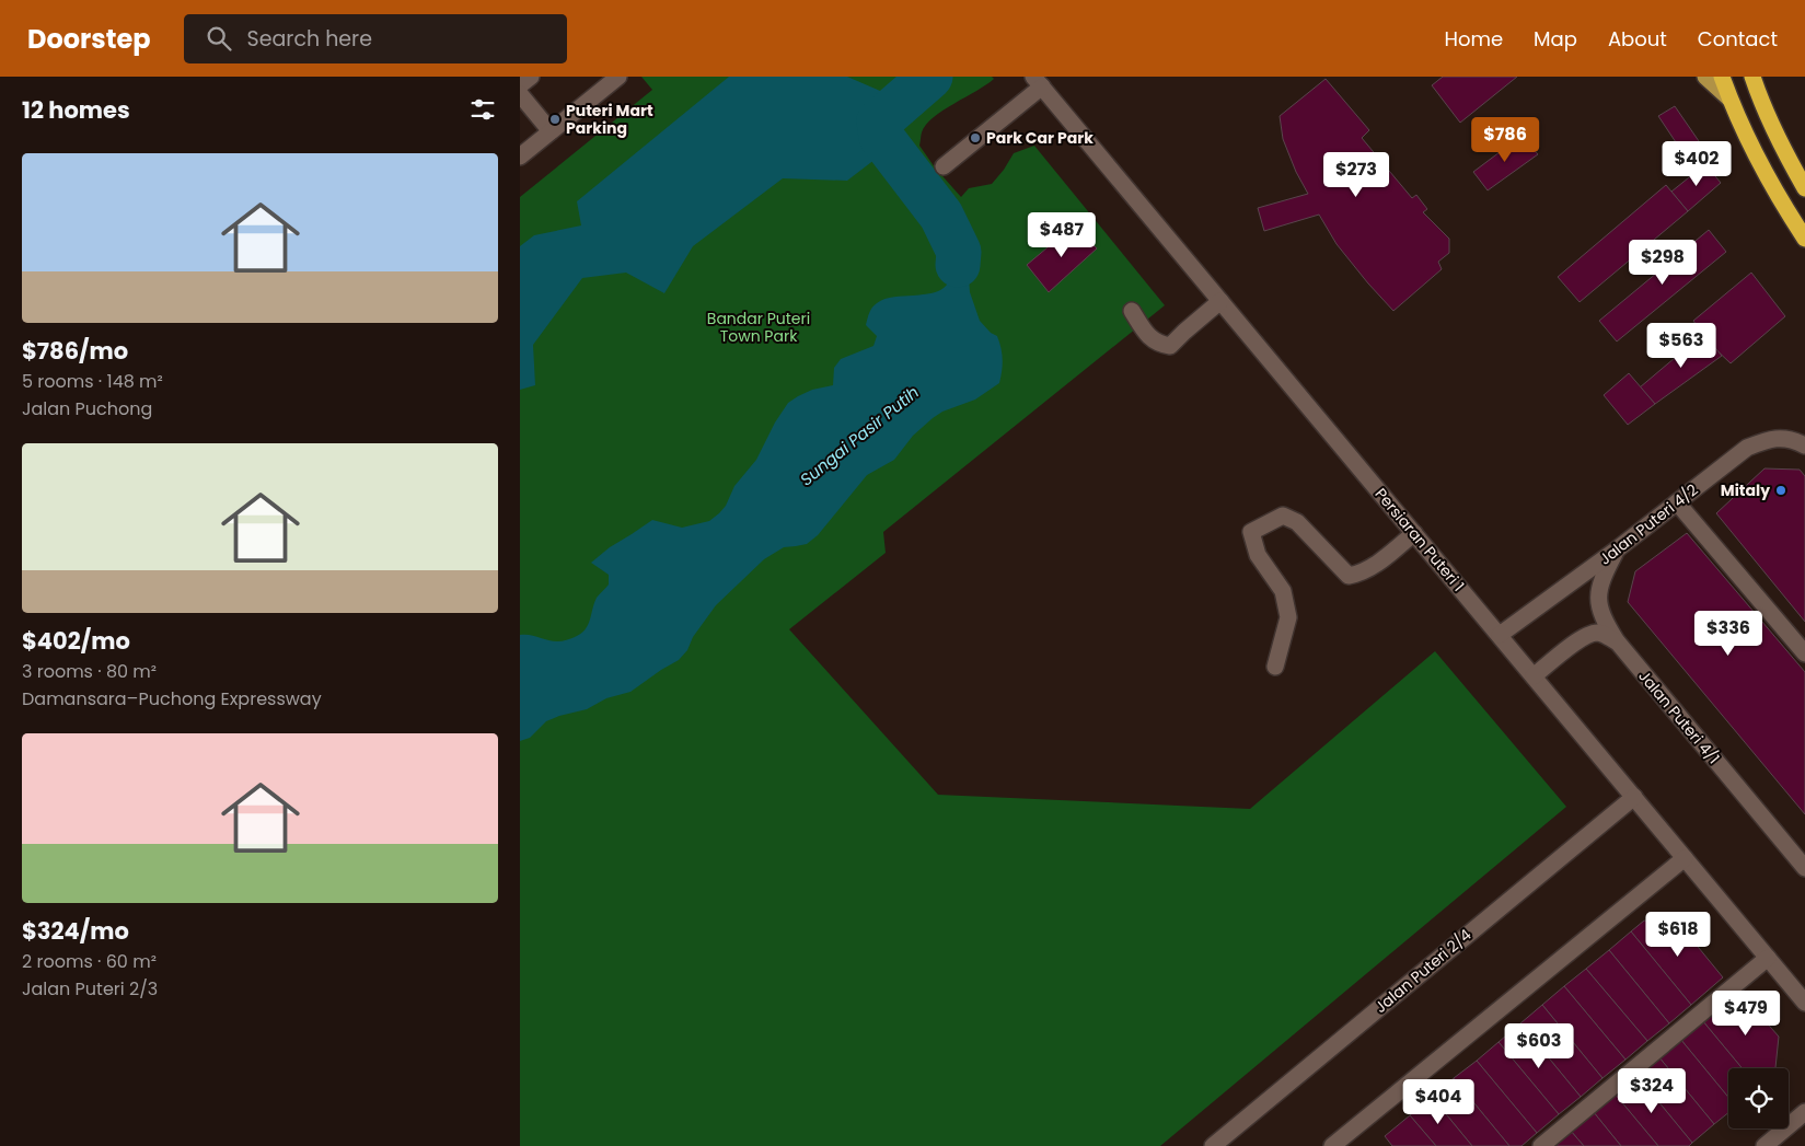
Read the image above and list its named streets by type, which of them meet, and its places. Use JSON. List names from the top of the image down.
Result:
{
  "streets": {
    "street": [
      "Jalan Puteri 4/2",
      "Persiaran Puteri 1",
      "Jalan Puteri 4/1",
      "Jalan Puteri 2/4"
    ]
  },
  "crossings": [
    ["Jalan Puteri 4/2", "Persiaran Puteri 1"],
    ["Jalan Puteri 4/2", "Jalan Puteri 4/1"],
    ["Persiaran Puteri 1", "Jalan Puteri 2/4"]
  ],
  "water": ["Sungai Pasir Putih"],
  "parks": ["Bandar Puteri Town Park"],
  "places": ["Puteri Mart Parking", "Park Car Park", "Mitaly"],
  "page": {
    "header": "Doorstep",
    "search": "Search here",
    "nav": [
      "Home",
      "Map",
      "About",
      "Contact"
    ],
    "heading": "12 homes",
    "price": [
      "$786",
      "$402",
      "$273",
      "$487",
      "$298",
      "$563",
      "$336",
      "$618",
      "$479",
      "$603",
      "$324",
      "$404"
    ],
    "list": [
      {
        "name": "$786/mo",
        "note": "5 rooms · 148 m² · Jalan Puchong"
      },
      {
        "name": "$402/mo",
        "note": "3 rooms · 80 m² · Damansara–Puchong Expressway"
      },
      {
        "name": "$324/mo",
        "note": "2 rooms · 60 m² · Jalan Puteri 2/3"
      }
    ]
  }
}
